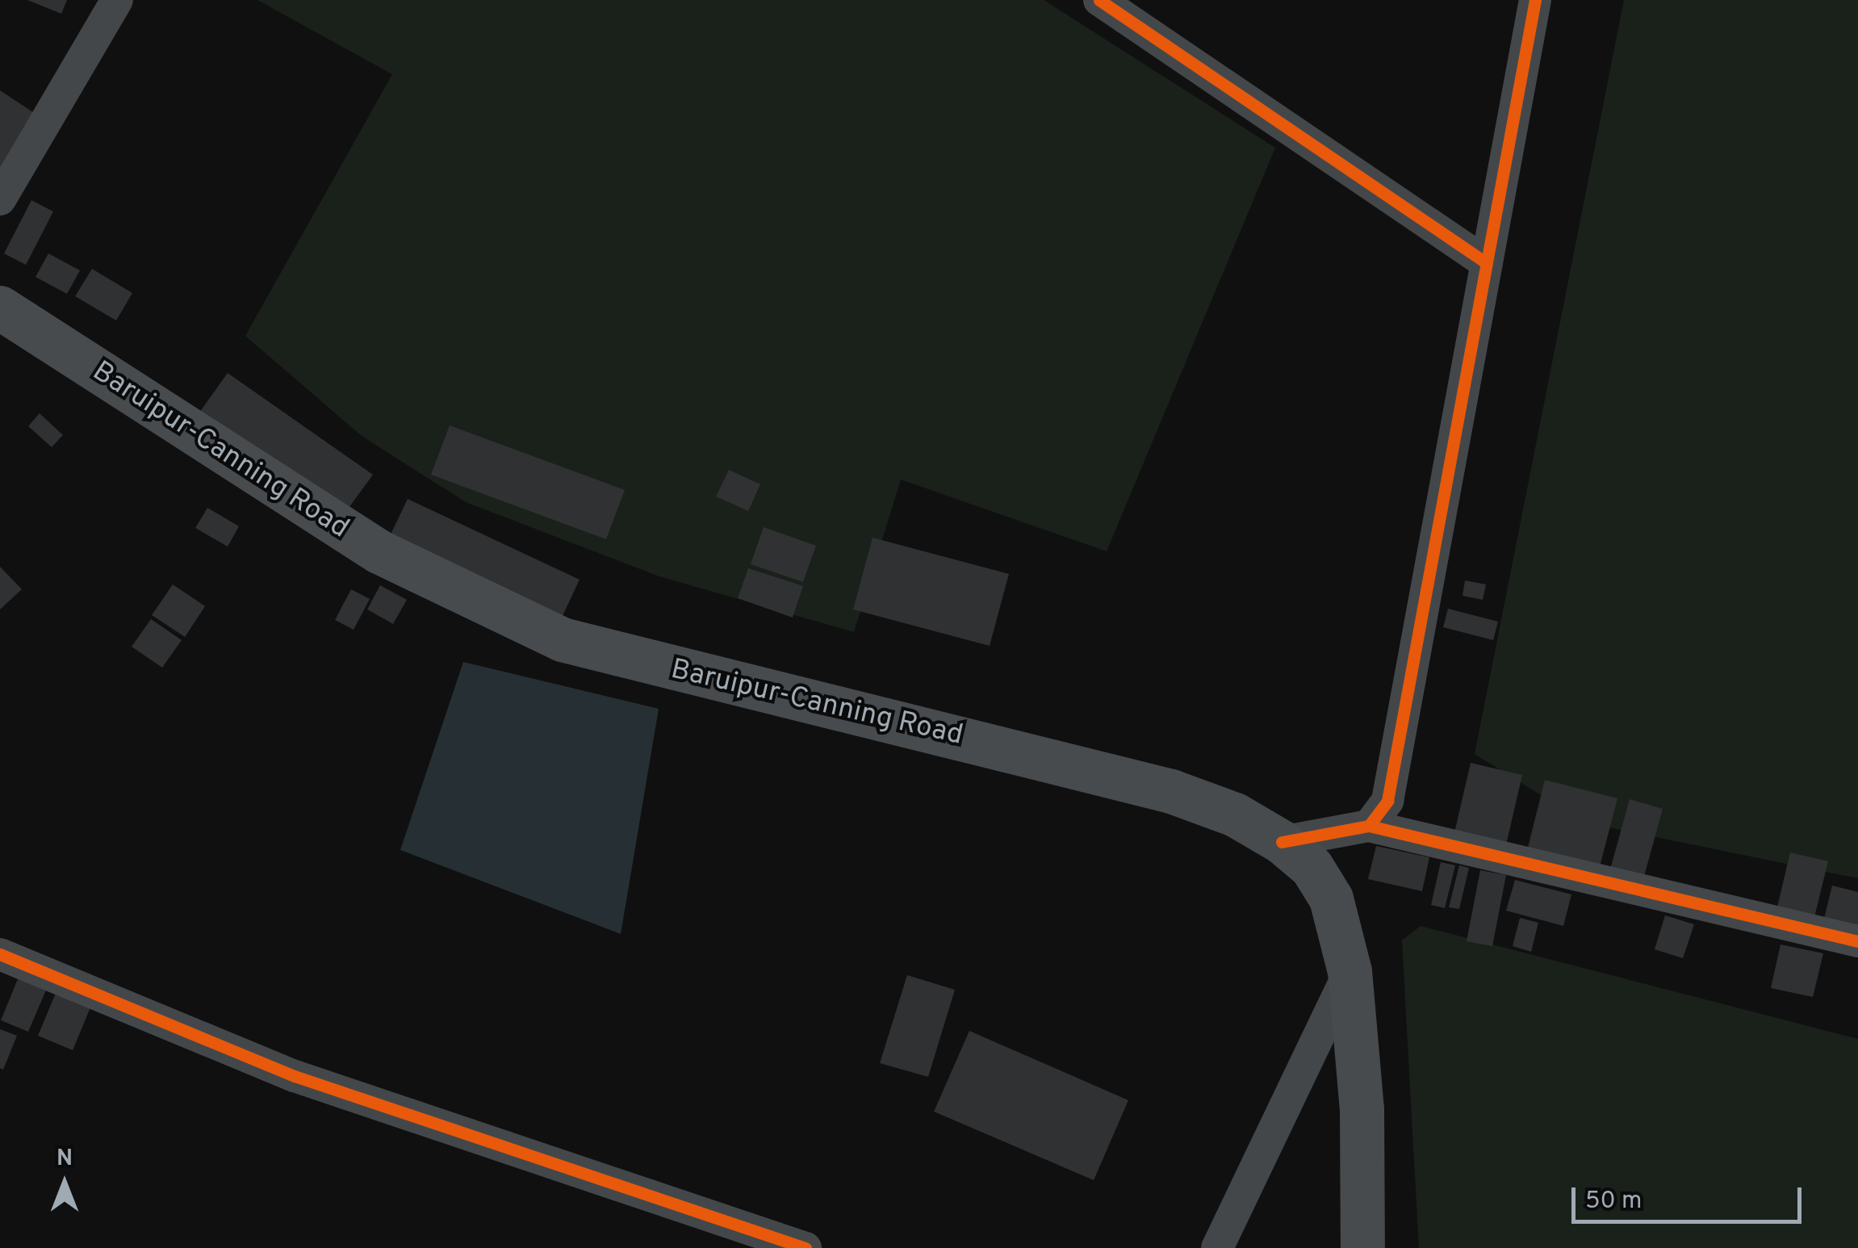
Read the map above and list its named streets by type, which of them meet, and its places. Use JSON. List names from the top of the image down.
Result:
{
  "streets": {
    "main road": ["Baruipur-Canning Road"]
  },
  "scale_bar": "50 m",
  "north": "top"
}
